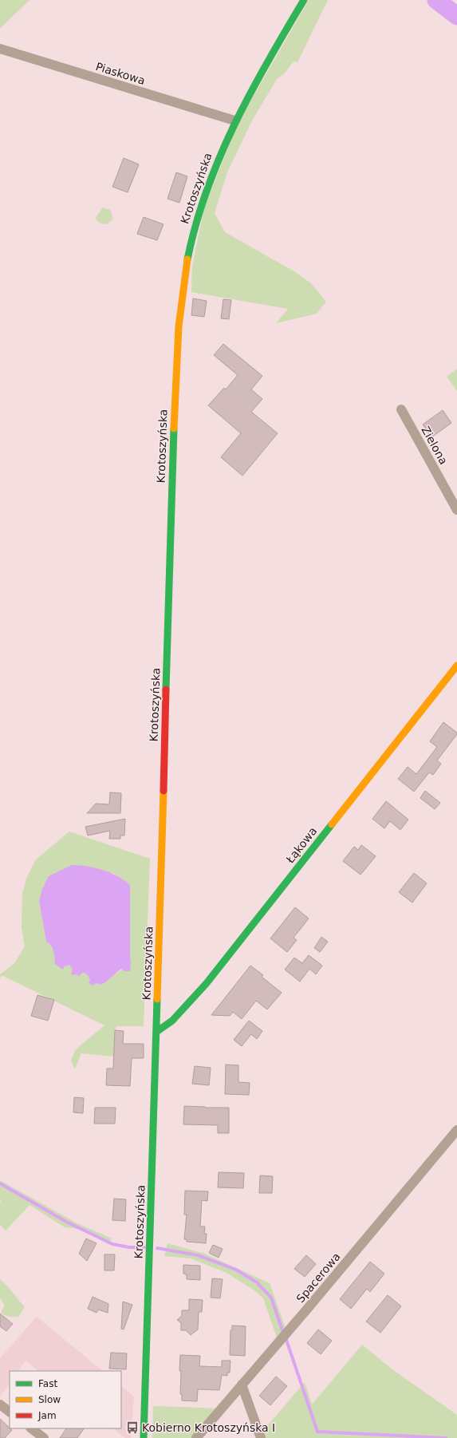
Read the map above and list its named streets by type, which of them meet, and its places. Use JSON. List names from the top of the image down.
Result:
{
  "streets": {
    "street": [
      "Piaskowa",
      "Krotoszyńska",
      "Zielona",
      "Łąkowa",
      "Spacerowa"
    ]
  },
  "crossings": [
    ["Piaskowa", "Krotoszyńska"],
    ["Krotoszyńska", "Łąkowa"]
  ],
  "places": {
    "bus stop": ["Kobierno Krotoszyńska I"]
  },
  "legend": ["Fast", "Slow", "Jam"]
}
